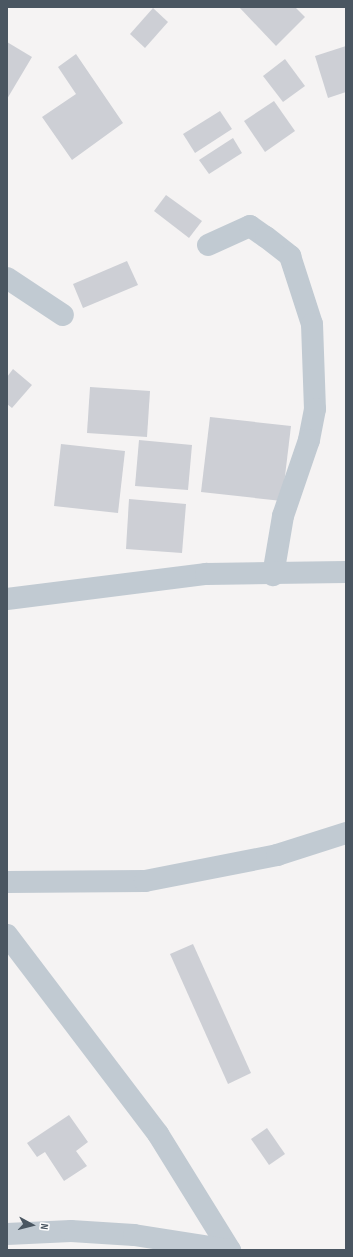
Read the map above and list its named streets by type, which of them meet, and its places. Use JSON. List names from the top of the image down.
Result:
{
  "north": "right"
}
